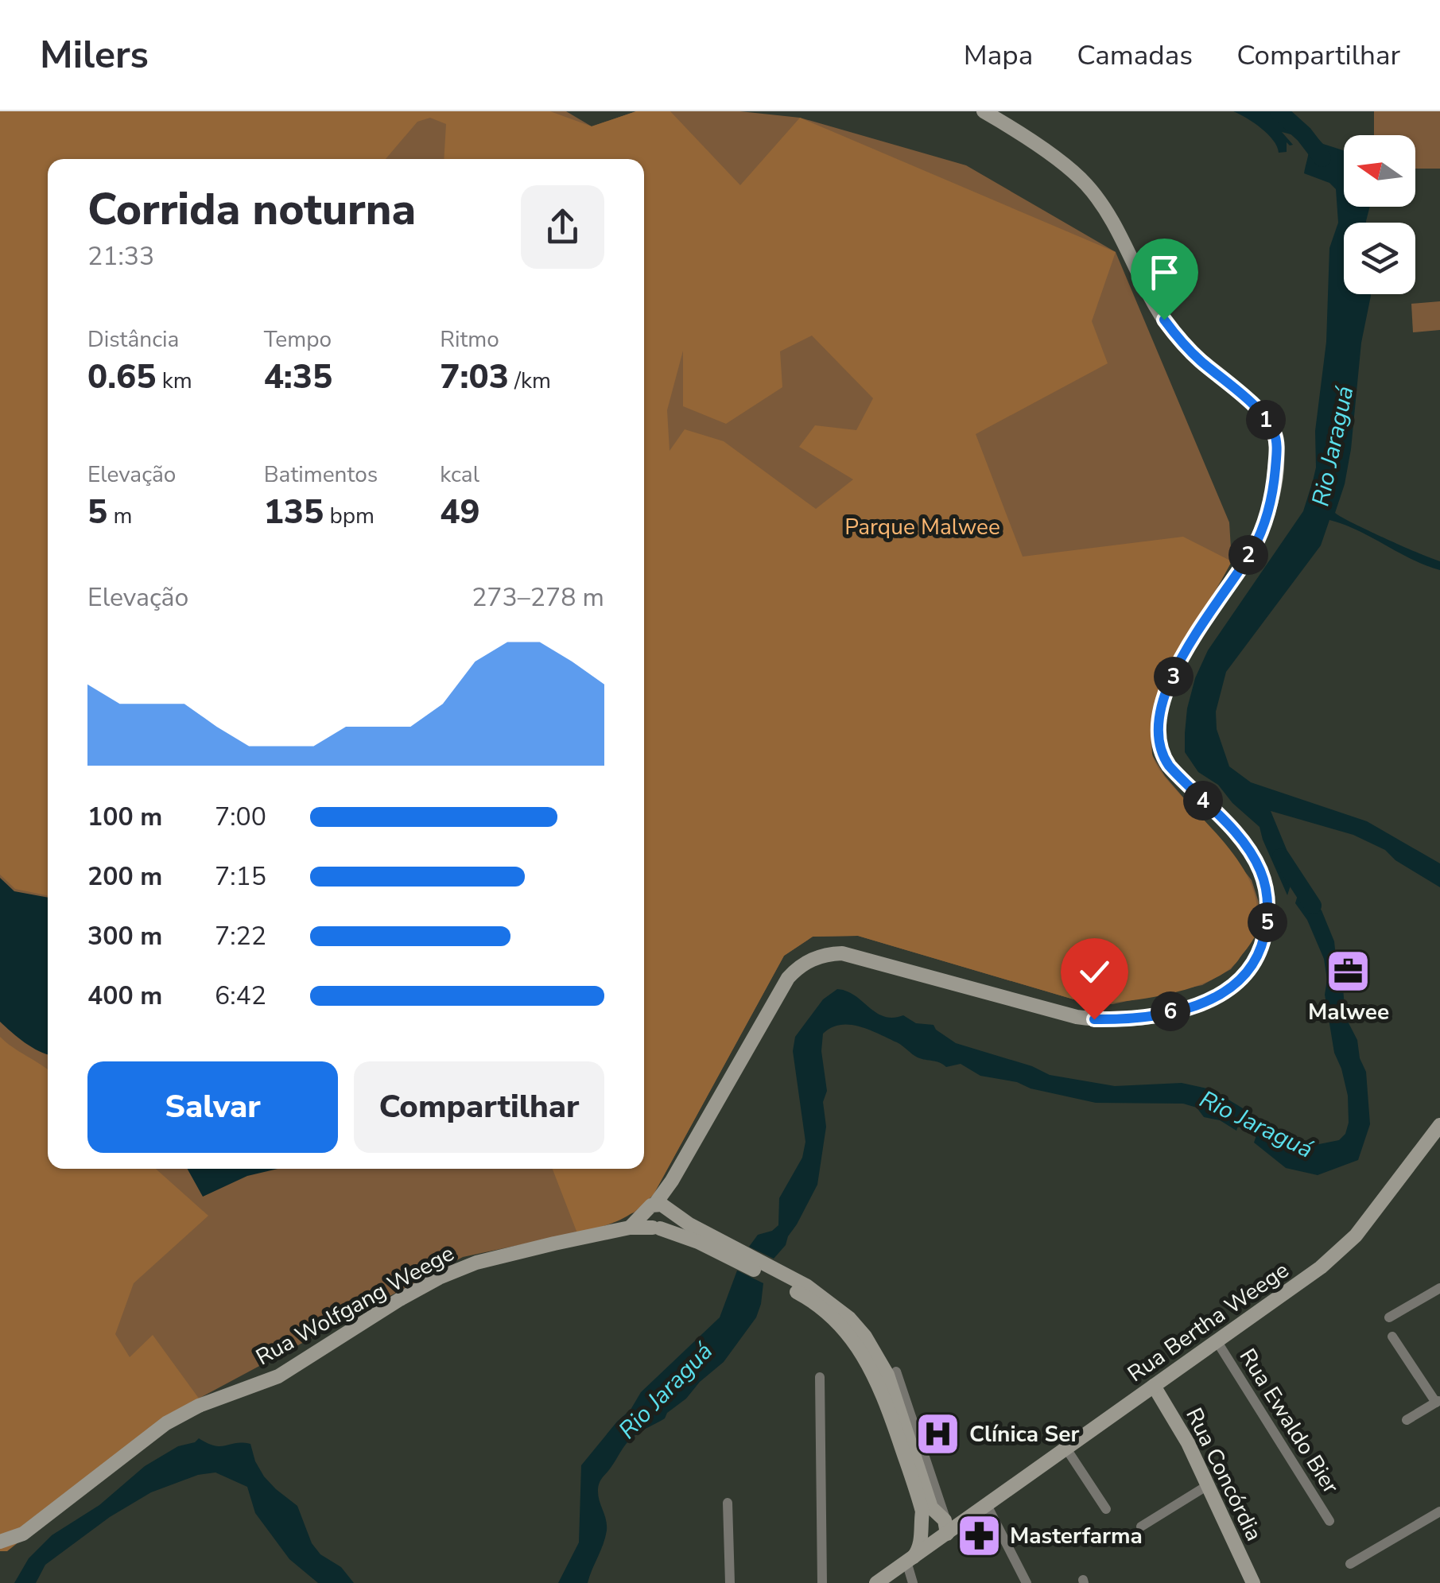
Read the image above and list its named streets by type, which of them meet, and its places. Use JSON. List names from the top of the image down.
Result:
{
  "streets": {
    "main road": ["Rua Wolfgang Weege", "Rua Bertha Weege", "Rua Concórdia"],
    "street": ["Rua Ewaldo Bier"]
  },
  "crossings": [
    ["Rua Bertha Weege", "Rua Ewaldo Bier"],
    ["Rua Bertha Weege", "Rua Concórdia"]
  ],
  "water": ["Rio Jaraguá"],
  "parks": ["Parque Malwee"],
  "places": {
    "office": ["Malwee"],
    "hospital": ["Clínica Ser"],
    "pharmacy": ["Masterfarma"]
  },
  "north": "left",
  "page": {
    "header": "Milers",
    "nav": ["Mapa", "Camadas", "Compartilhar"],
    "heading": ["Corrida noturna", "21:33"],
    "stats": [
      ["Distância", "0.65 km"],
      ["Tempo", "4:35"],
      ["Ritmo", "7:03 /km"],
      ["Elevação", "5 m"],
      ["Batimentos", "135 bpm"],
      ["kcal", "49"]
    ],
    "pins": [
      "1",
      "2",
      "3",
      "4",
      "5",
      "6"
    ],
    "chart": ["Elevação", "273–278 m"],
    "list": [
      {
        "name": "100 m",
        "note": "7:00"
      },
      {
        "name": "200 m",
        "note": "7:15"
      },
      {
        "name": "300 m",
        "note": "7:22"
      },
      {
        "name": "400 m",
        "note": "6:42"
      }
    ],
    "buttons": ["Salvar", "Compartilhar"]
  }
}
